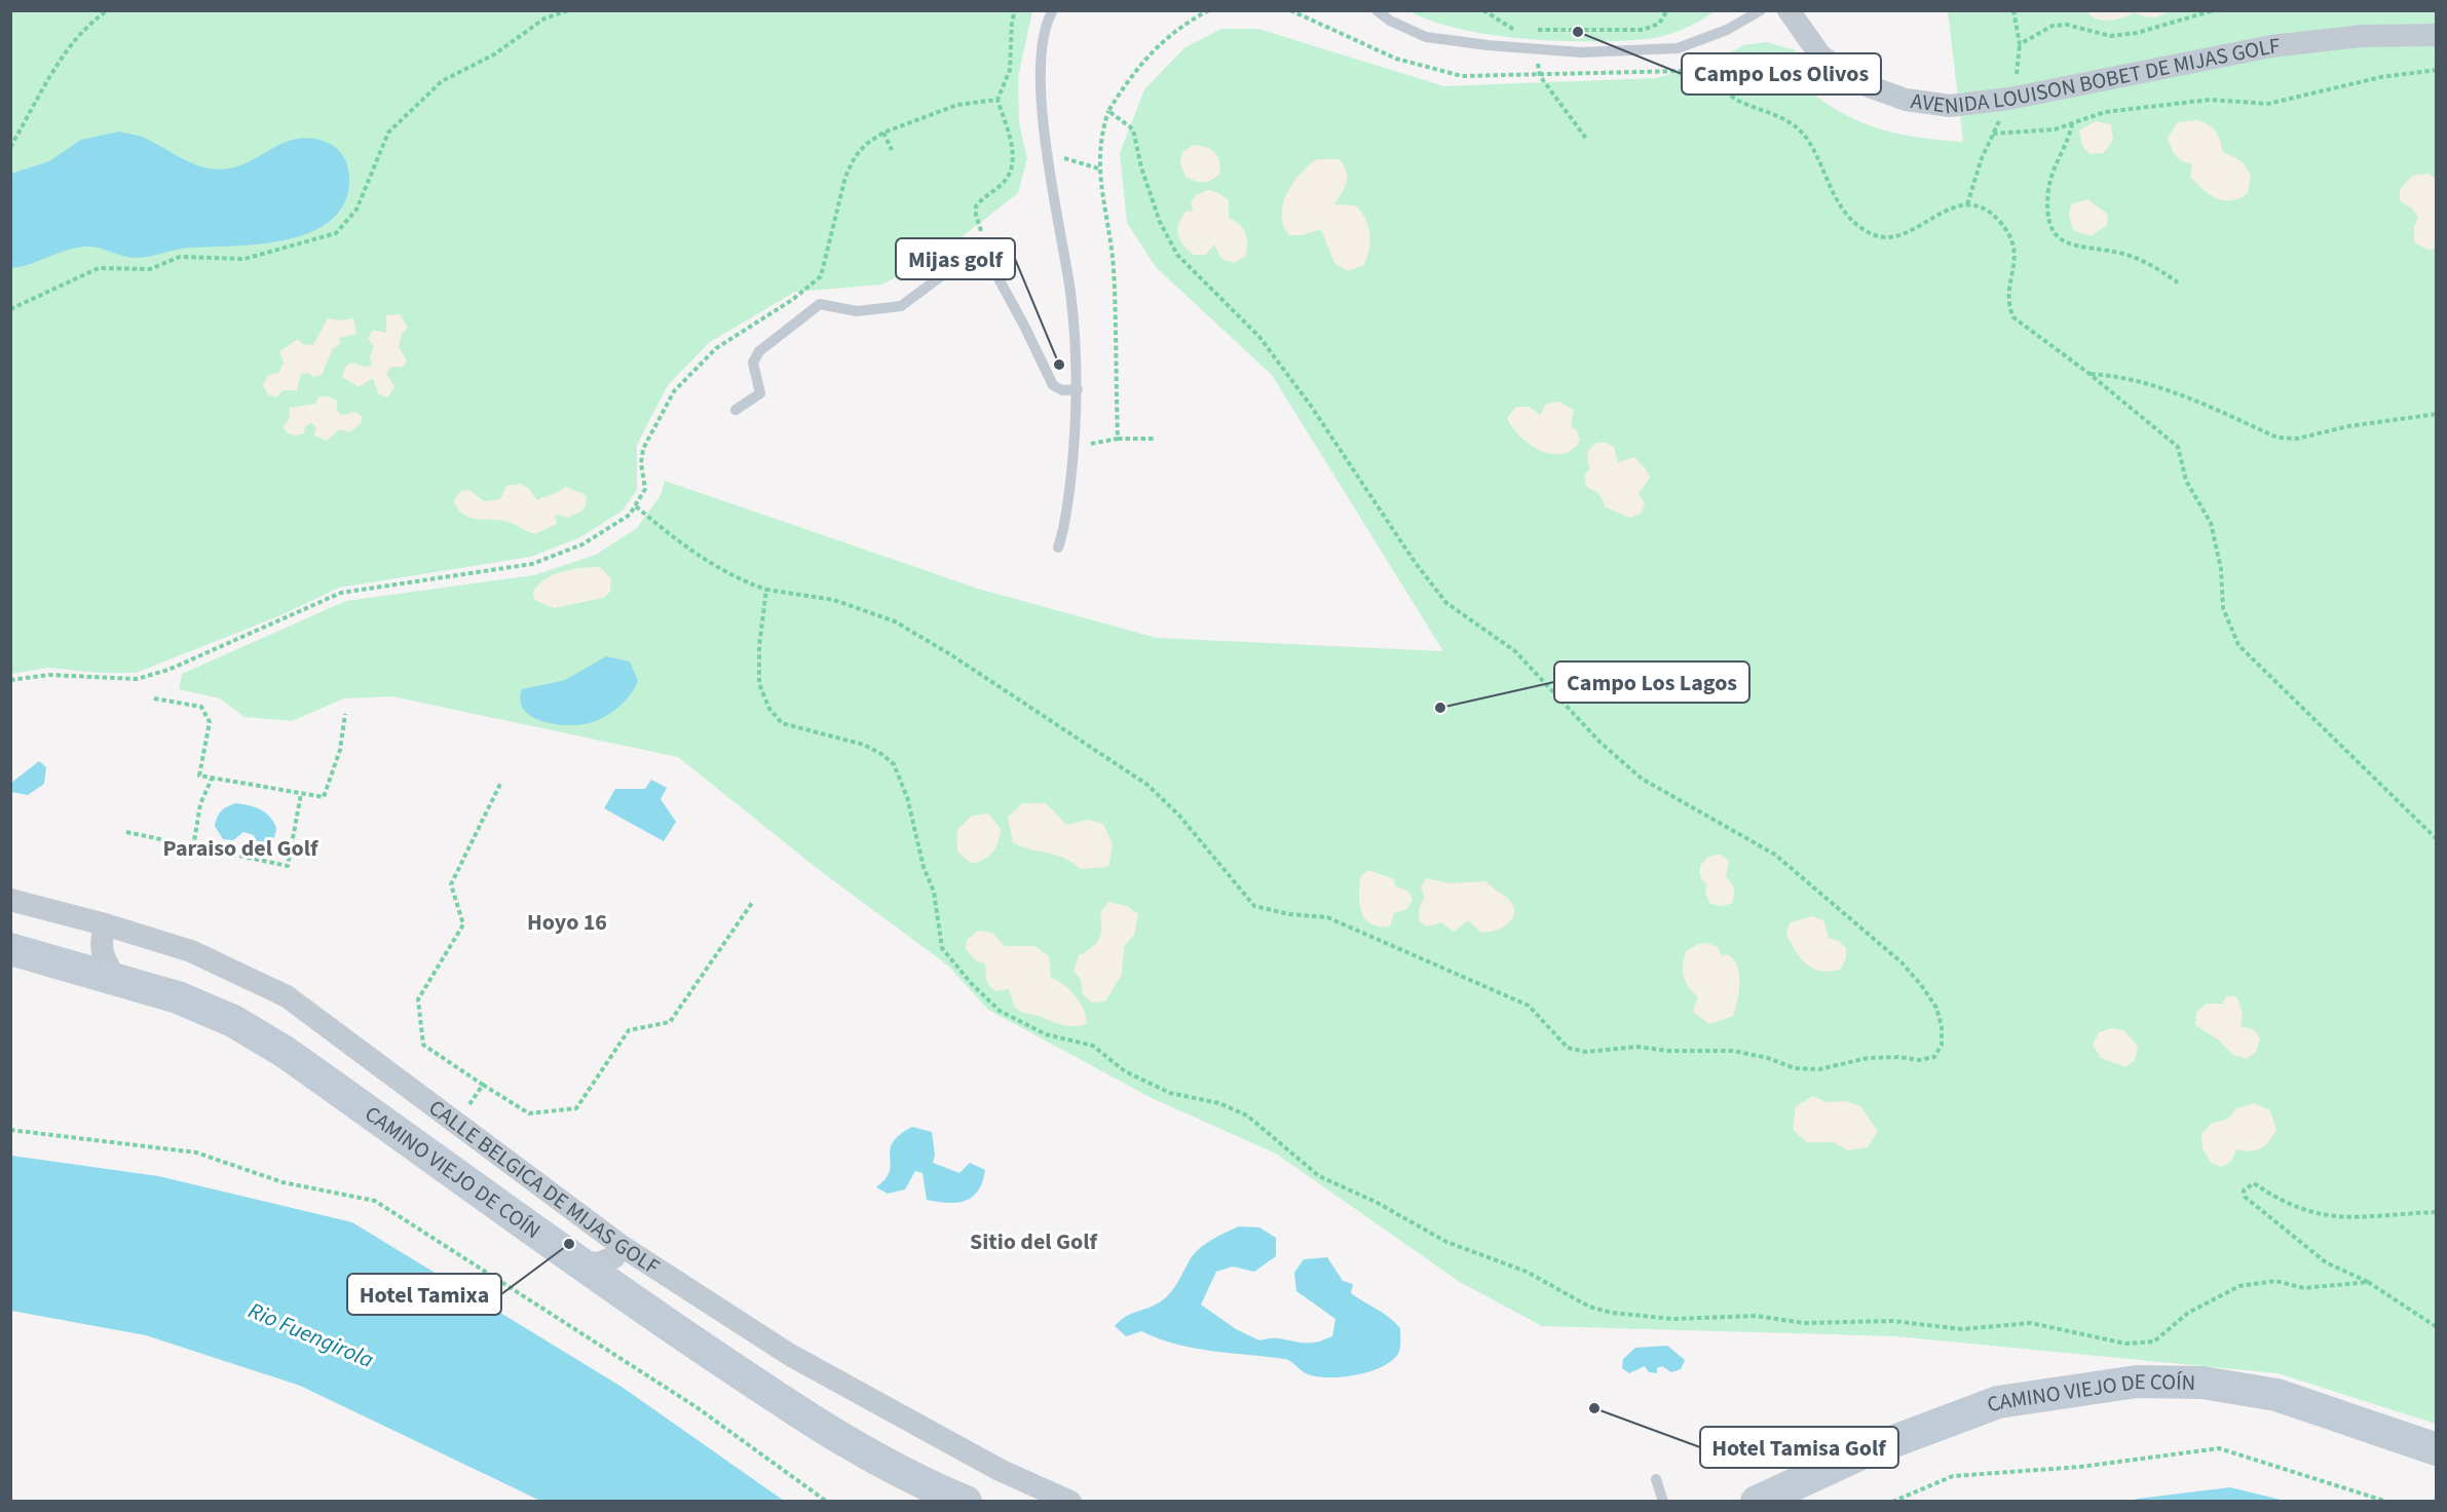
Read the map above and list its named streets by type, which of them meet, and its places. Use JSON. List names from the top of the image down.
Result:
{
  "streets": {
    "street": ["AVENIDA LOUISON BOBET DE MIJAS GOLF", "CAMINO VIEJO DE COÍN", "CALLE BELGICA DE MIJAS GOLF"]
  },
  "districts": ["Paraiso del Golf", "Hoyo 16", "Sitio del Golf"],
  "water": ["Rio Fuengirola"],
  "places": [
    "Campo Los Olivos",
    "Mijas golf",
    "Campo Los Lagos",
    "Hotel Tamixa",
    "Hotel Tamisa Golf"
  ]
}
